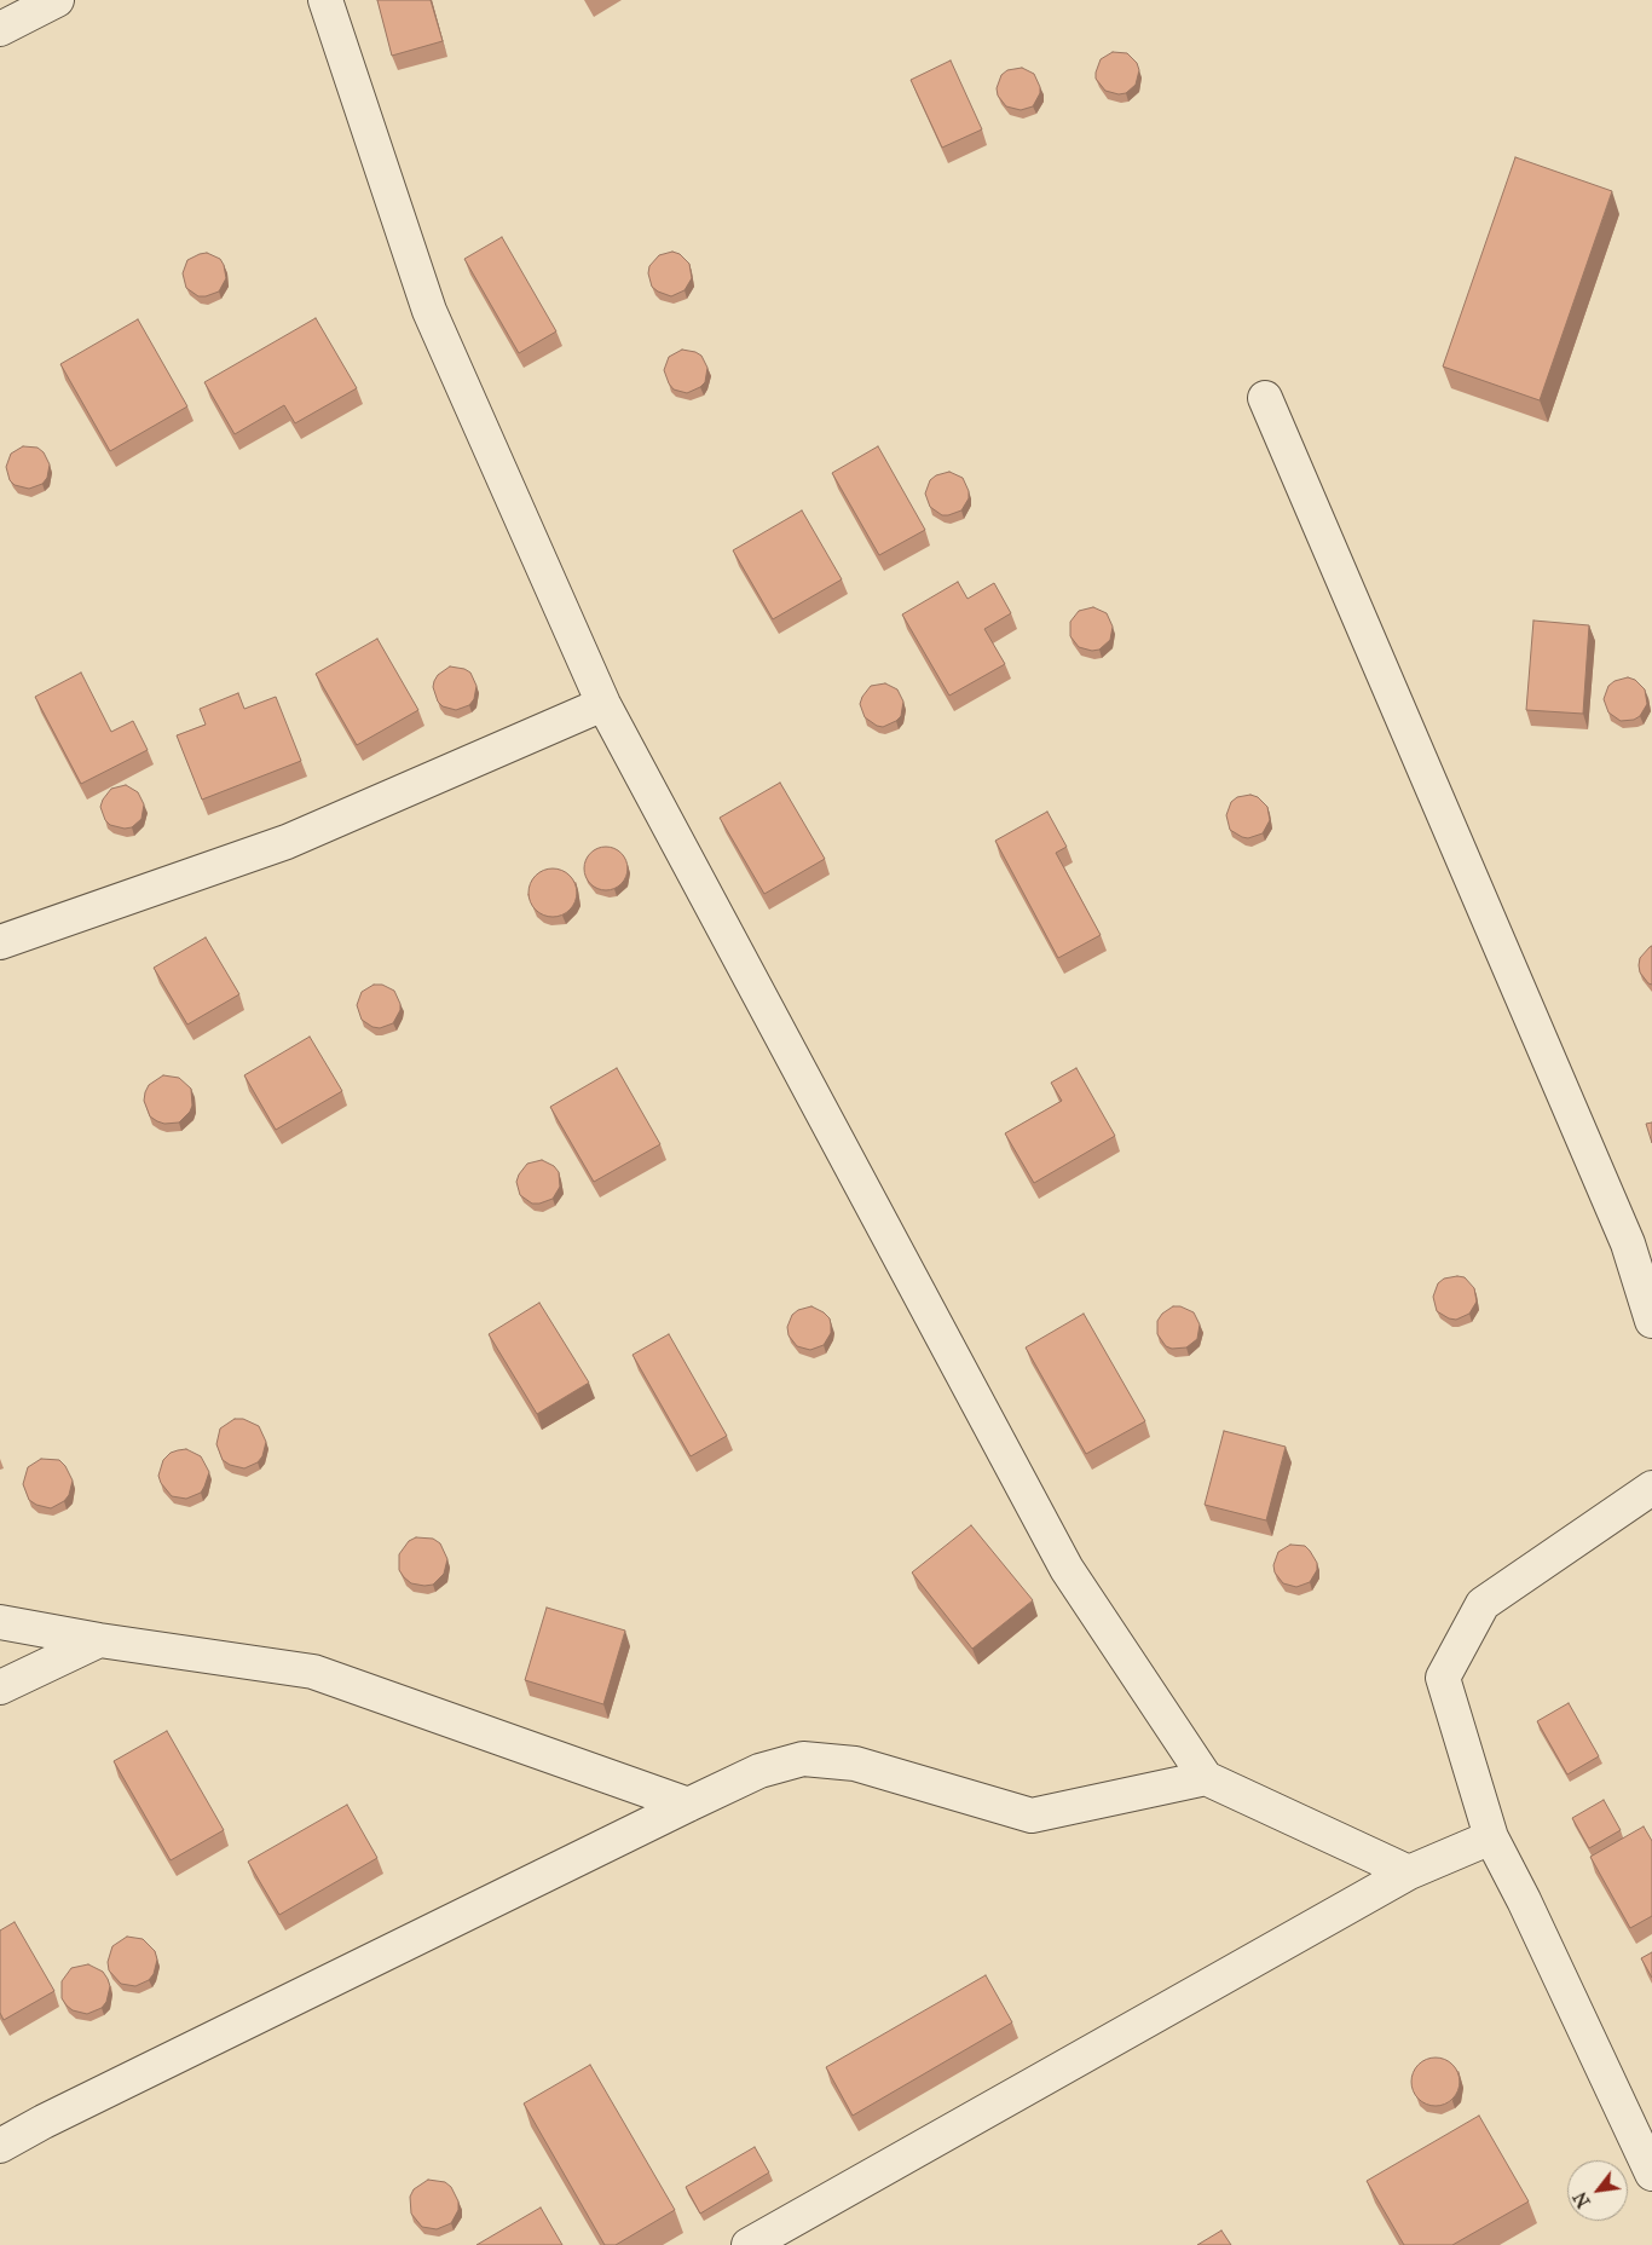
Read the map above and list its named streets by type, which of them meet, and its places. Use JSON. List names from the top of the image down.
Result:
{
  "north": "bottom left"
}
